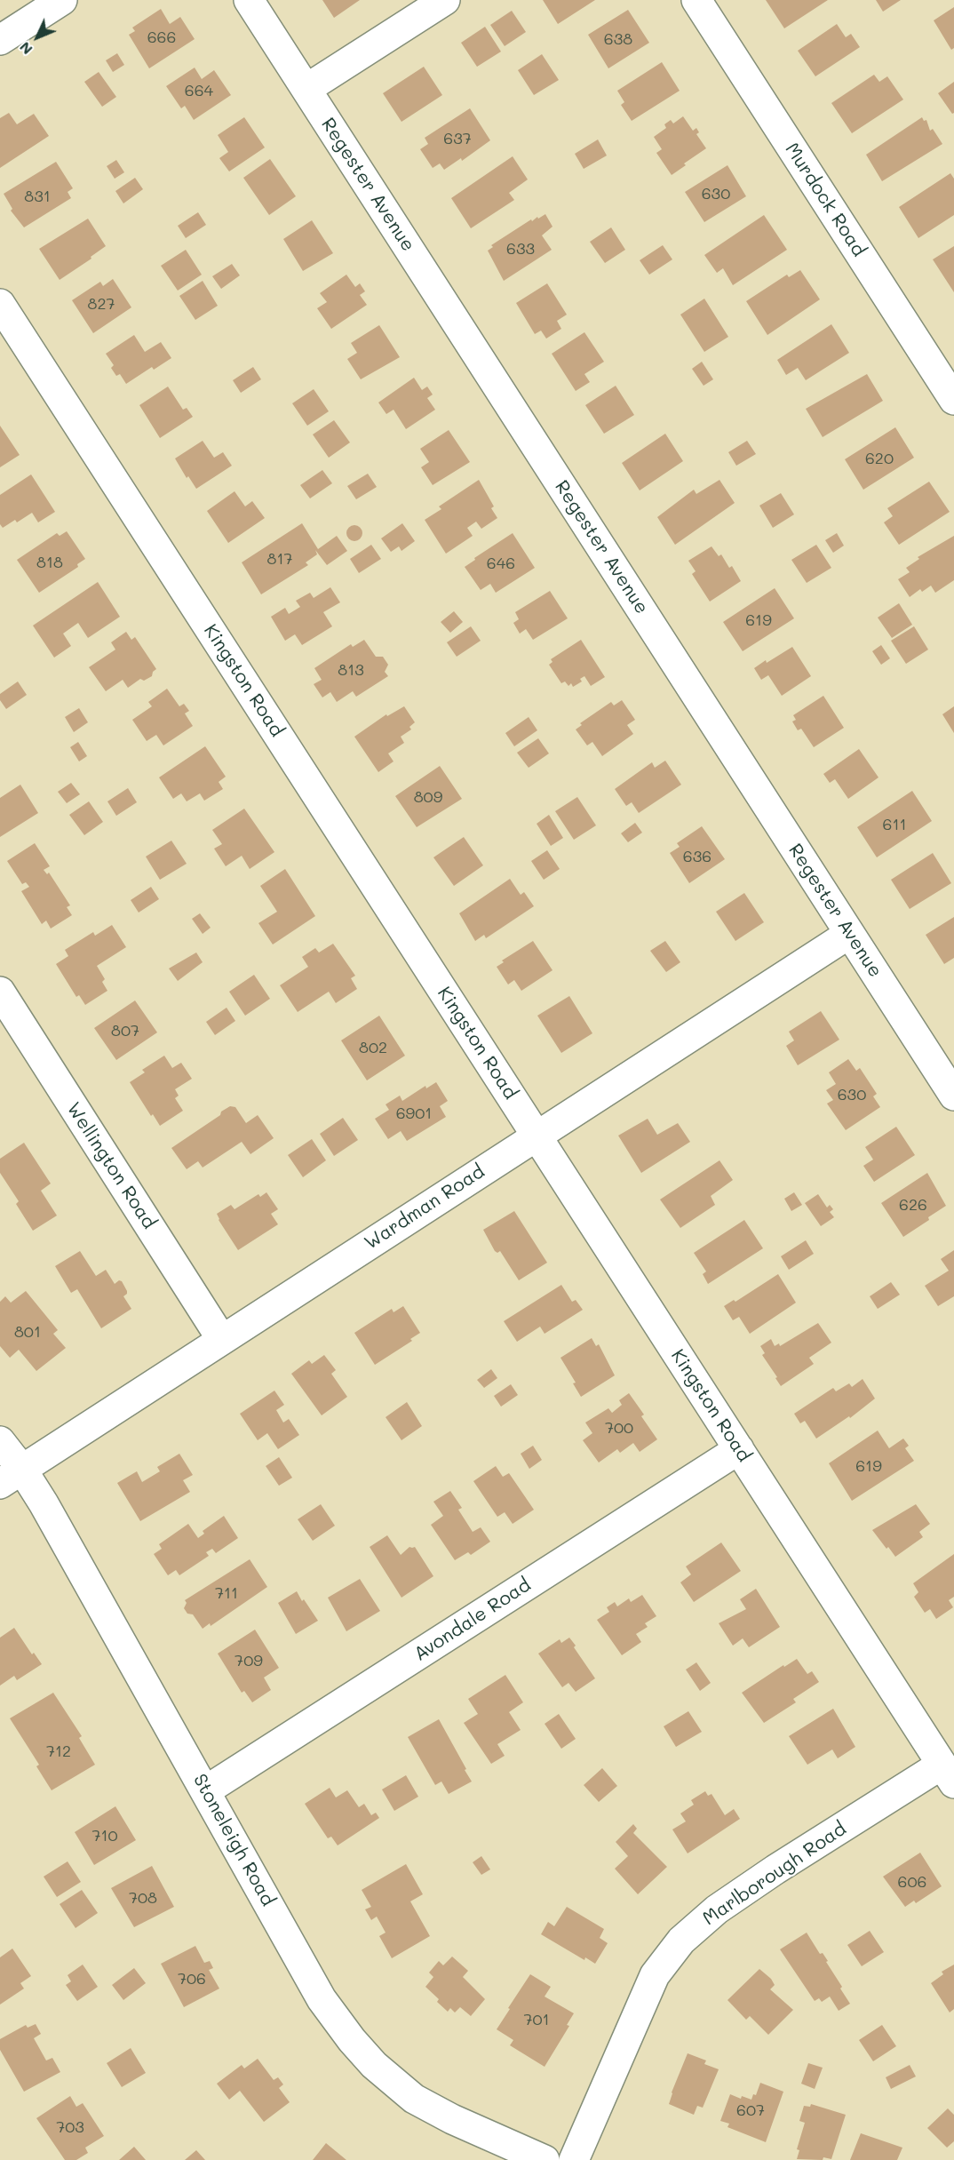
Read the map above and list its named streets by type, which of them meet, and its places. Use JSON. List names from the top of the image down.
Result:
{
  "streets": {
    "street": [
      "Regester Avenue",
      "Murdock Road",
      "Kingston Road",
      "Wellington Road",
      "Wardman Road",
      "Avondale Road",
      "Stoneleigh Road",
      "Marlborough Road"
    ]
  },
  "crossings": [
    ["Regester Avenue", "Wardman Road"],
    ["Kingston Road", "Wardman Road"],
    ["Kingston Road", "Avondale Road"],
    ["Kingston Road", "Marlborough Road"],
    ["Wellington Road", "Wardman Road"],
    ["Wardman Road", "Stoneleigh Road"],
    ["Avondale Road", "Stoneleigh Road"]
  ],
  "house_numbers": [
    "666",
    "638",
    "664",
    "637",
    "630",
    "831",
    "633",
    "827",
    "620",
    "817",
    "818",
    "646",
    "619",
    "813",
    "809",
    "611",
    "636",
    "807",
    "802",
    "630",
    "6901",
    "626",
    "801",
    "700",
    "619",
    "711",
    "709",
    "712",
    "710",
    "606",
    "708",
    "706",
    "701",
    "607",
    "703"
  ],
  "north": "bottom left"
}
